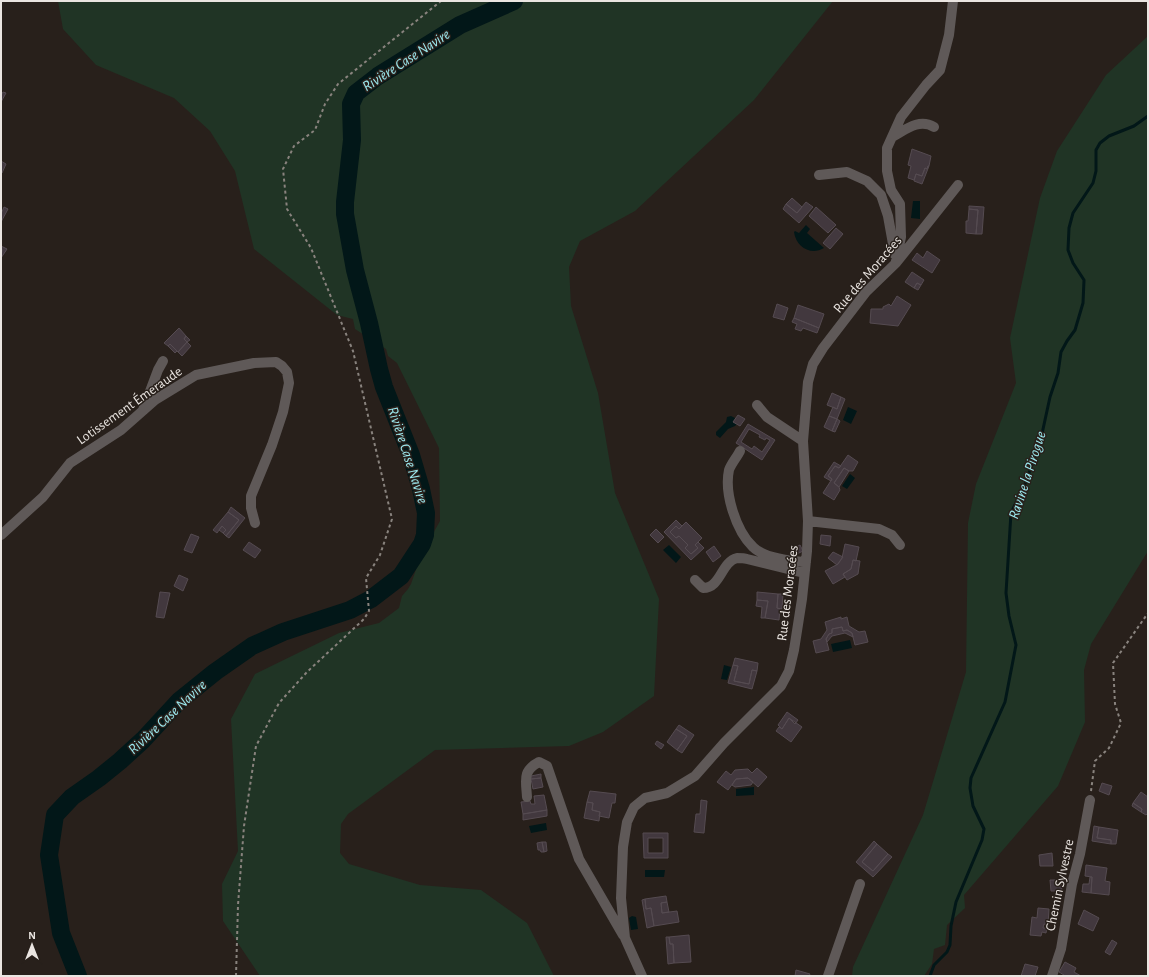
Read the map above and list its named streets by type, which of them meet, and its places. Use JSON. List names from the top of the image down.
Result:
{
  "streets": {
    "street": ["Rue des Moracées", "Lotissement Émeraude", "Chemin Sylvestre"]
  },
  "water": ["Rivière Case Navire", "Ravine la Pirogue"],
  "north": "top"
}
